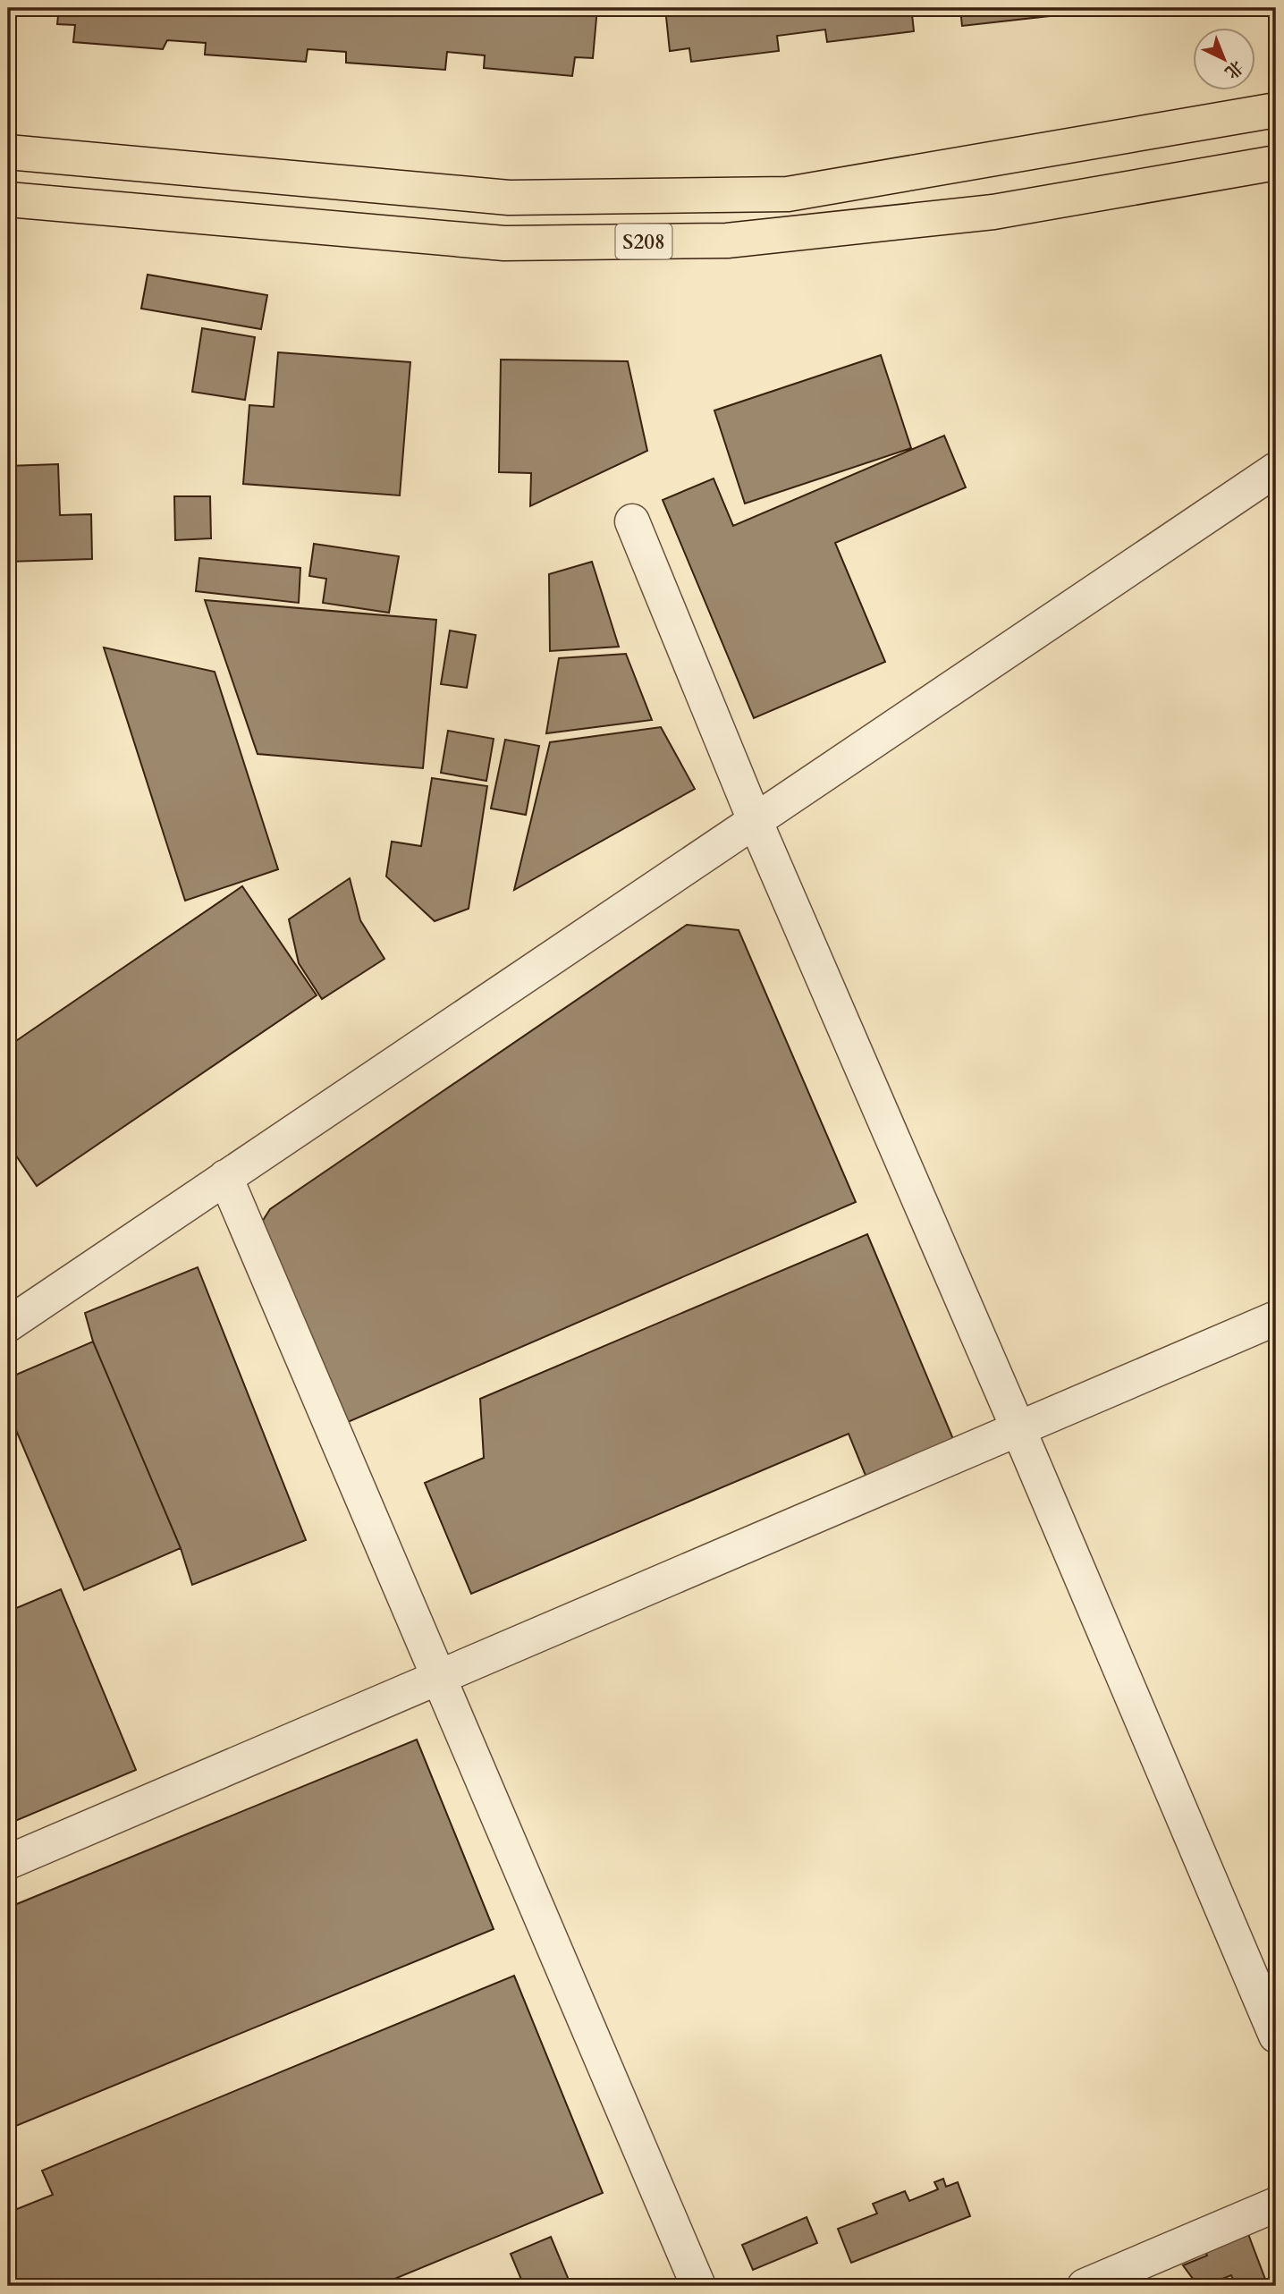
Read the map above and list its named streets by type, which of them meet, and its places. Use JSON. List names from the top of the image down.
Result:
{
  "streets": {
    "main road": ["S208"]
  },
  "north": "bottom right"
}
